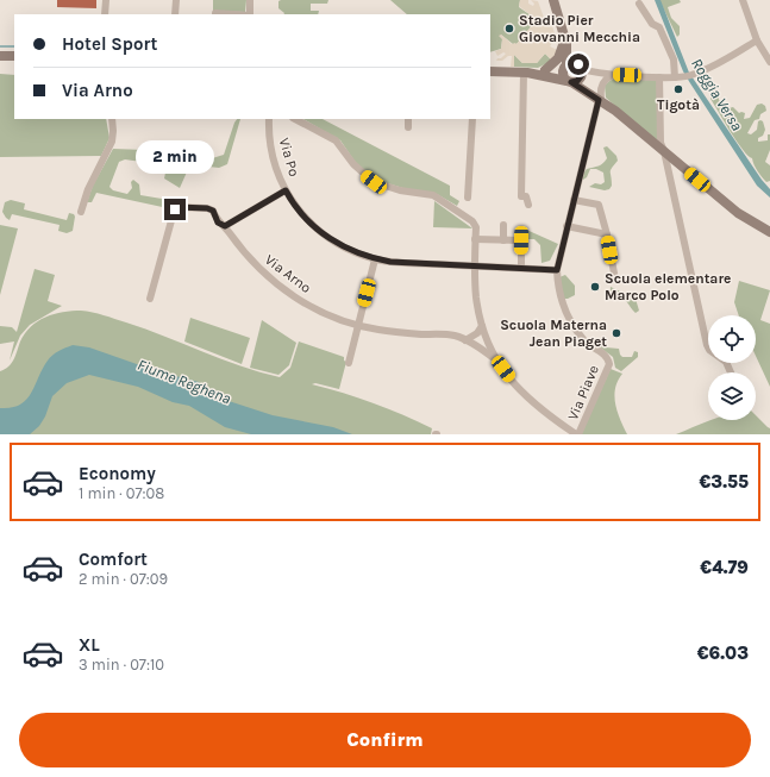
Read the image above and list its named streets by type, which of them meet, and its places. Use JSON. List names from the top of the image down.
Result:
{
  "streets": {
    "street": ["Via Po", "Via Arno", "Via Piave"]
  },
  "crossings": [
    ["Via Po", "Via Piave"],
    ["Via Arno", "Via Piave"]
  ],
  "water": ["Roggia Versa", "Fiume Reghena"],
  "places": [
    "Stadio Pier Giovanni Mecchia",
    "Tigotà",
    "Scuola elementare Marco Polo",
    "Scuola Materna Jean Piaget"
  ],
  "page": {
    "banner": ["Hotel Sport", "Via Arno"],
    "bubble": "2 min",
    "list": [
      {
        "name": "Economy",
        "note": "1 min · 07:08",
        "value": "€3.55"
      },
      {
        "name": "Comfort",
        "note": "2 min · 07:09",
        "value": "€4.79"
      },
      {
        "name": "XL",
        "note": "3 min · 07:10",
        "value": "€6.03"
      }
    ],
    "buttons": "Confirm"
  }
}
